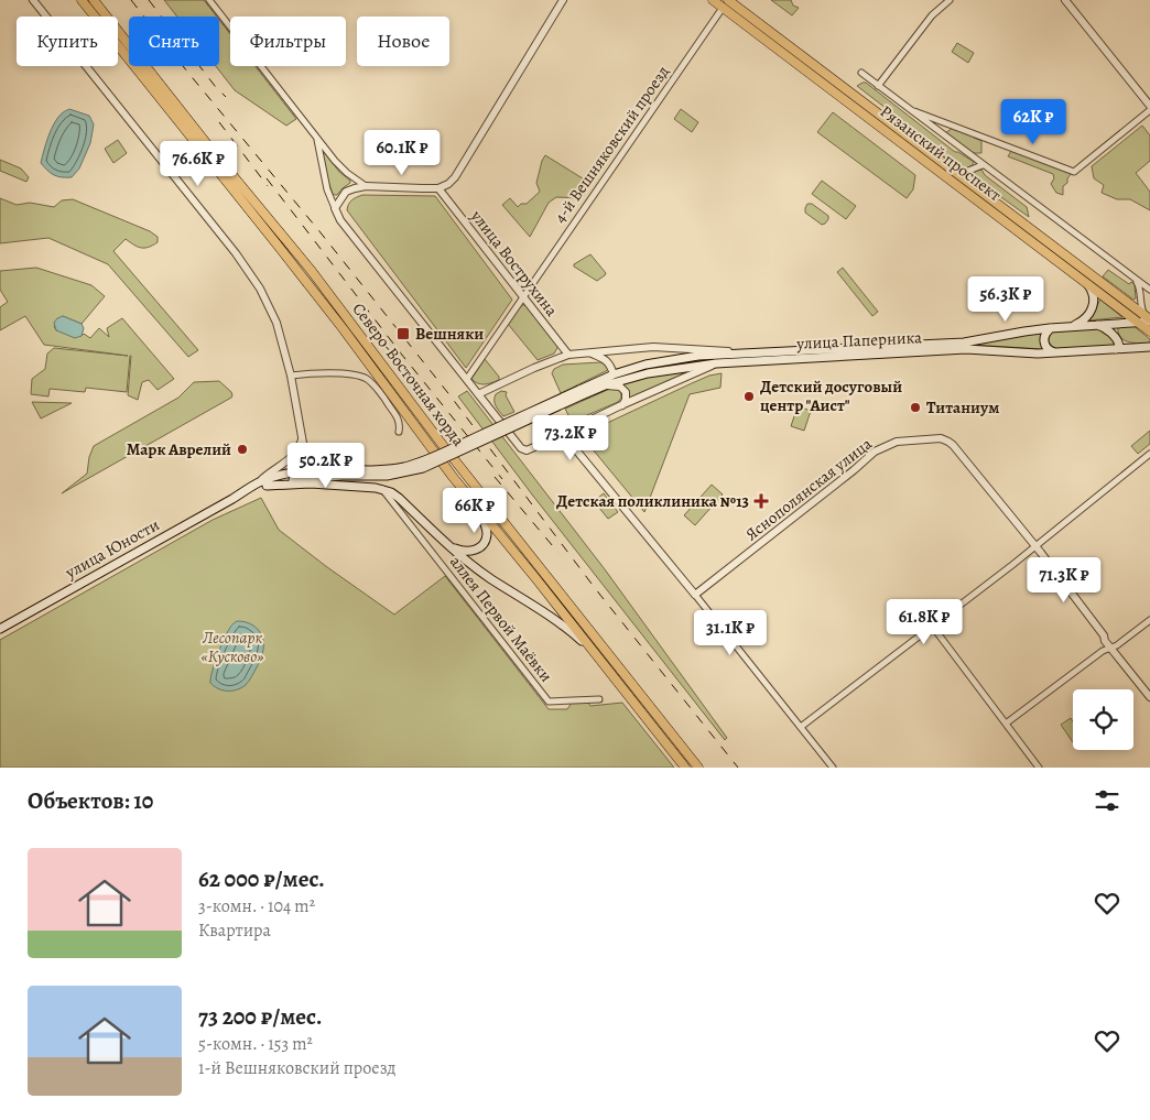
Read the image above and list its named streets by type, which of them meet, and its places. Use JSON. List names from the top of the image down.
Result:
{
  "streets": {
    "main road": [
      "Рязанский проспект",
      "улица Паперника",
      "Северо-Восточная хорда",
      "улица Юности"
    ],
    "street": [
      "4-й Вешняковский проезд",
      "улица Вострухина",
      "Яснополянская улица",
      "аллея Первой Маёвки"
    ]
  },
  "crossings": [
    ["4-й Вешняковский проезд", "Рязанский проспект"],
    ["4-й Вешняковский проезд", "улица Вострухина"],
    ["Рязанский проспект", "улица Паперника"],
    ["улица Паперника", "улица Юности"]
  ],
  "parks": ["Лесопарк «Кусково»"],
  "places": {
    "transit": ["Вешняки"],
    "other": ["Детский досуговый центр \"Аист\"", "Титаниум", "Марк Аврелий"],
    "health": ["Детская поликлиника №13"]
  },
  "page": {
    "chip": [
      "Купить",
      "Снять",
      "Фильтры",
      "Новое"
    ],
    "price": [
      "62K ₽",
      "60.1K ₽",
      "76.6K ₽",
      "56.3K ₽",
      "73.2K ₽",
      "50.2K ₽",
      "66K ₽",
      "71.3K ₽",
      "61.8K ₽",
      "31.1K ₽"
    ],
    "heading": "Объектов: 10",
    "list": [
      {
        "name": "62 000 ₽/мес.",
        "note": "3-комн. · 104 m² · Квартира"
      },
      {
        "name": "73 200 ₽/мес.",
        "note": "5-комн. · 153 m² · 1-й Вешняковский проезд"
      }
    ]
  }
}
